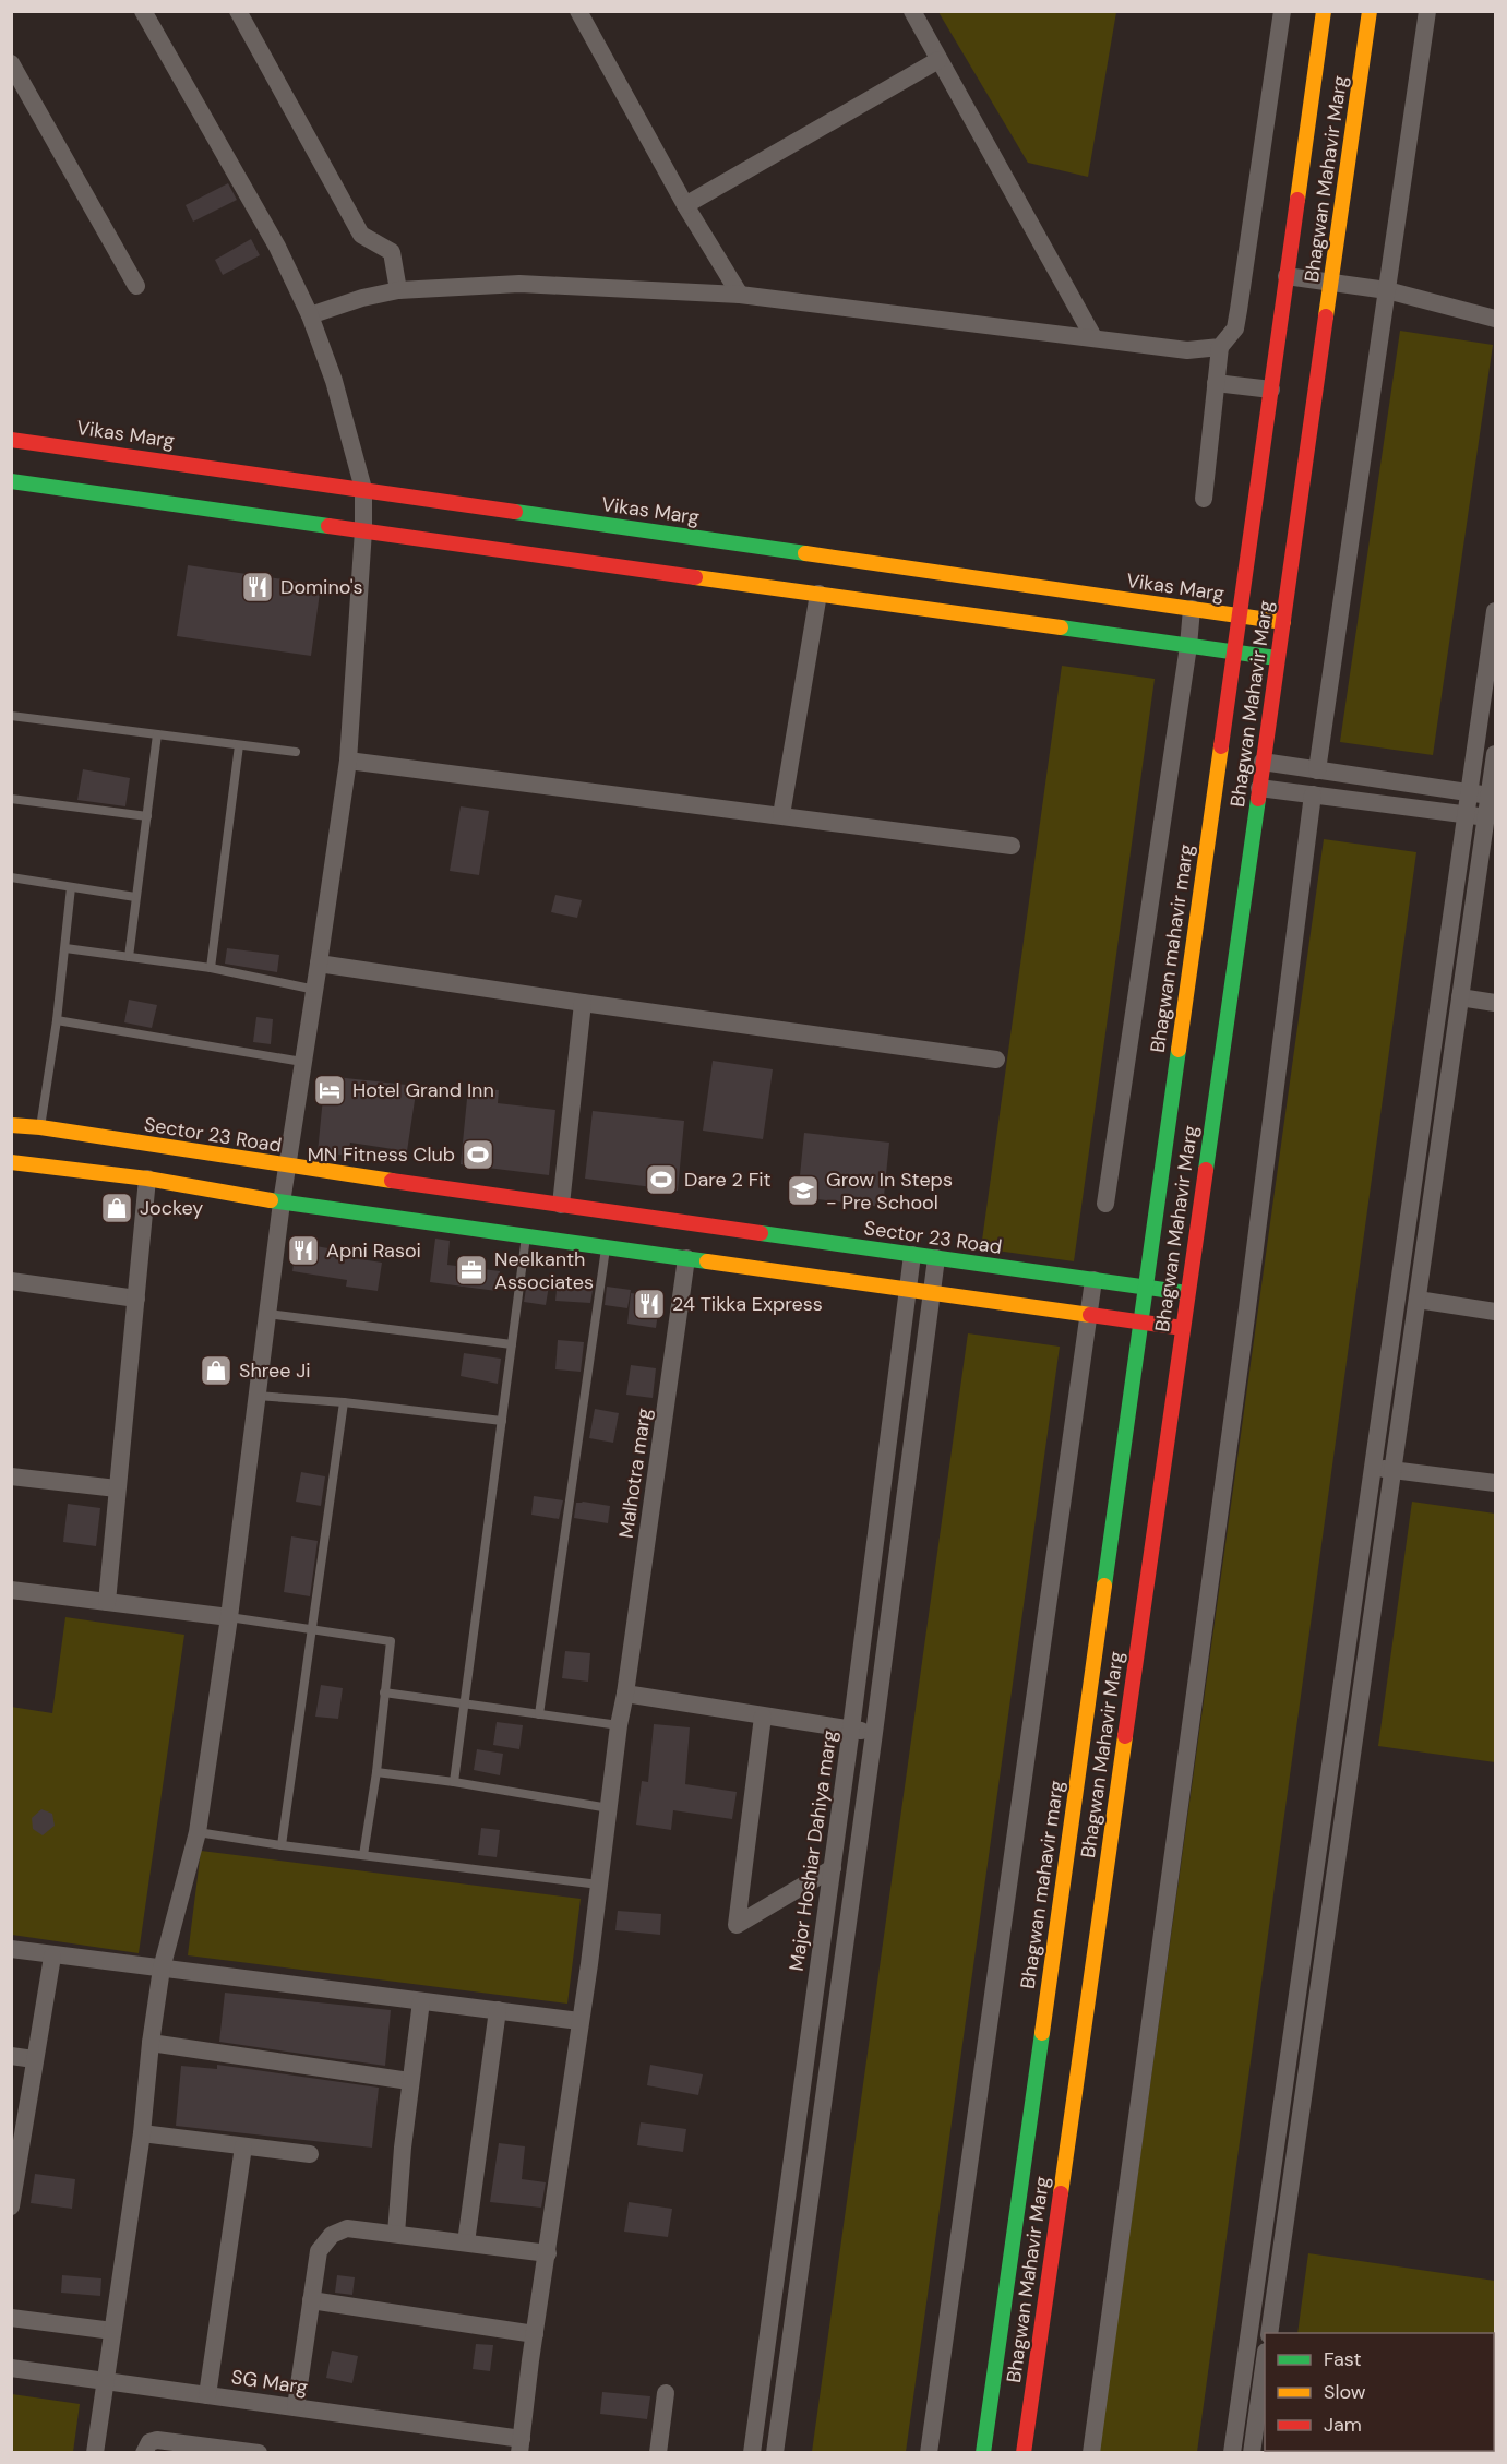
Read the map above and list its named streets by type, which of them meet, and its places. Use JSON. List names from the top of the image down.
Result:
{
  "streets": {
    "street": [
      "Bhagwan Mahavir Marg",
      "Vikas Marg",
      "Bhagwan mahavir marg",
      "Sector 23 Road",
      "Malhotra marg",
      "Major Hoshiar Dahiya marg",
      "SG Marg"
    ]
  },
  "crossings": [
    ["Bhagwan Mahavir Marg", "Vikas Marg"],
    ["Bhagwan Mahavir Marg", "Bhagwan mahavir marg"],
    ["Bhagwan Mahavir Marg", "Sector 23 Road"],
    ["Vikas Marg", "Bhagwan mahavir marg"],
    ["Bhagwan mahavir marg", "Sector 23 Road"],
    ["Sector 23 Road", "Major Hoshiar Dahiya marg"],
    ["Malhotra marg", "SG Marg"]
  ],
  "places": {
    "restaurant": ["Domino's", "Apni Rasoi", "24 Tikka Express"],
    "hotel": ["Hotel Grand Inn"],
    "sports": ["MN Fitness Club", "Dare 2 Fit"],
    "school or university": ["Grow In Steps - Pre School"],
    "shop": ["Jockey", "Shree Ji"],
    "office": ["Neelkanth Associates"]
  },
  "legend": ["Fast", "Slow", "Jam"]
}
